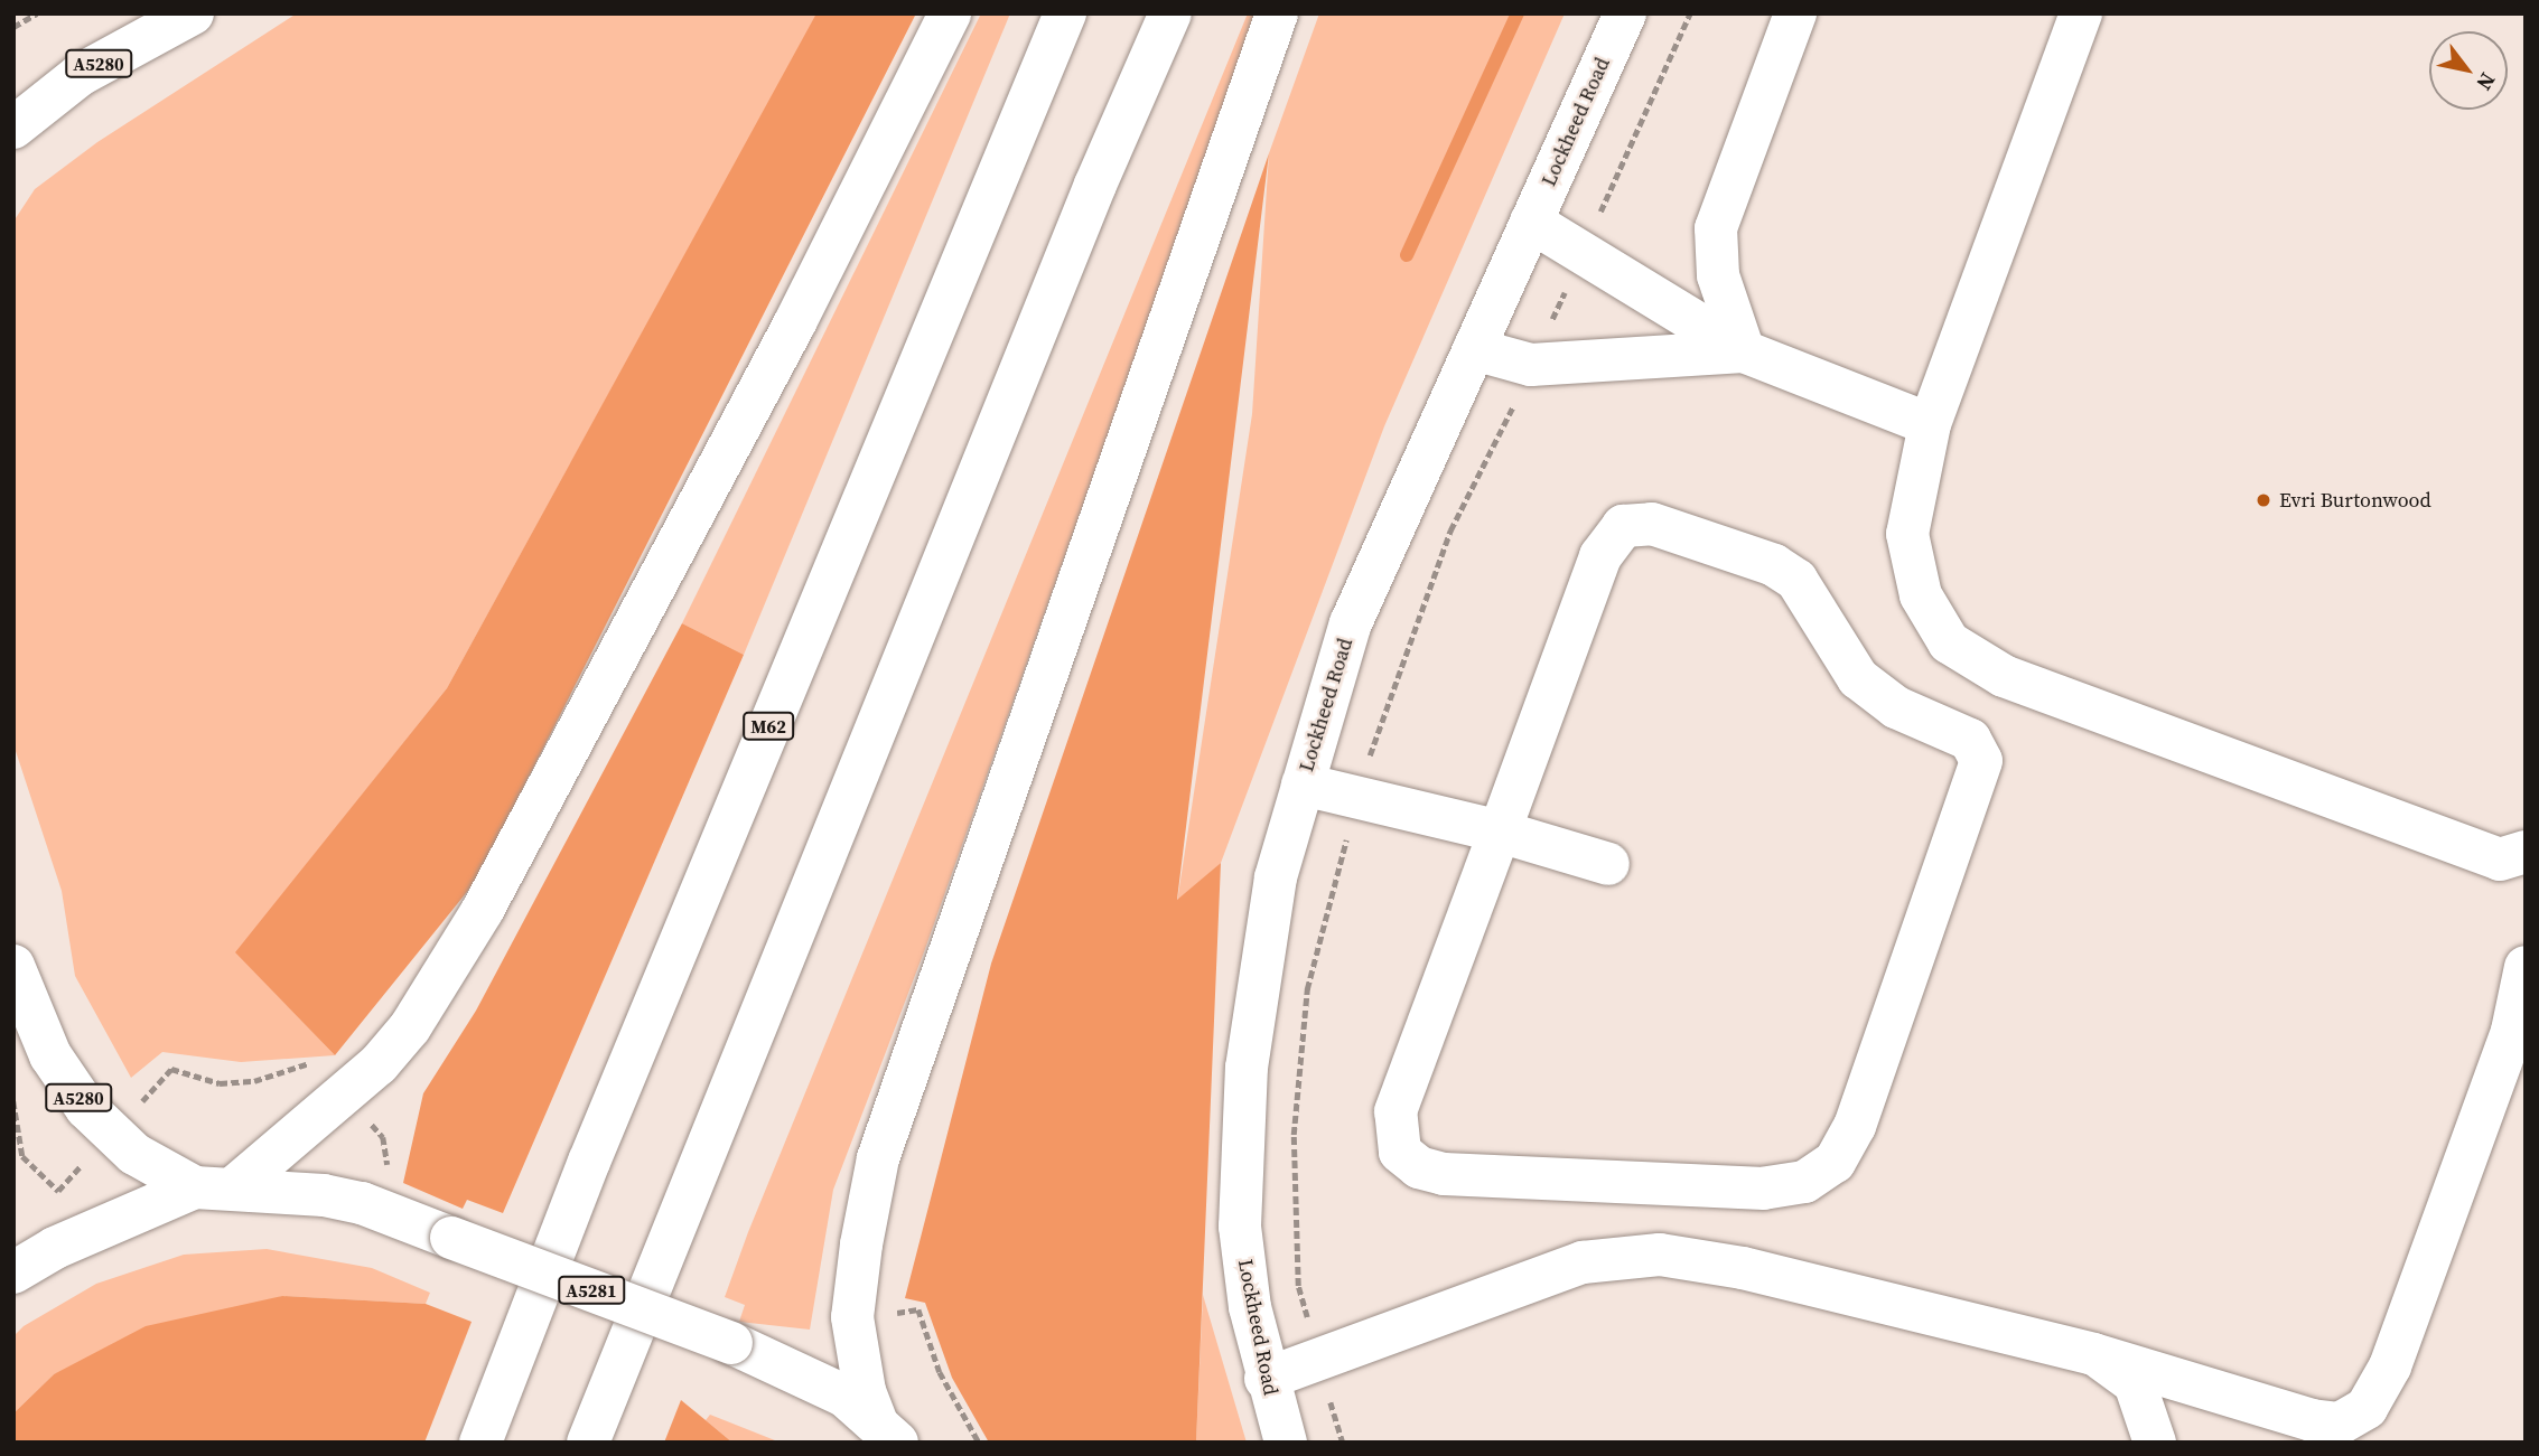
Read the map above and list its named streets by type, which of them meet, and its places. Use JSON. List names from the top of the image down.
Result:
{
  "streets": {
    "main road": [
      "A5280",
      "Lockheed Road",
      "M62",
      "A5281"
    ]
  },
  "crossings": [
    ["A5280", "A5281"]
  ],
  "places": ["Evri Burtonwood"],
  "north": "bottom right"
}
